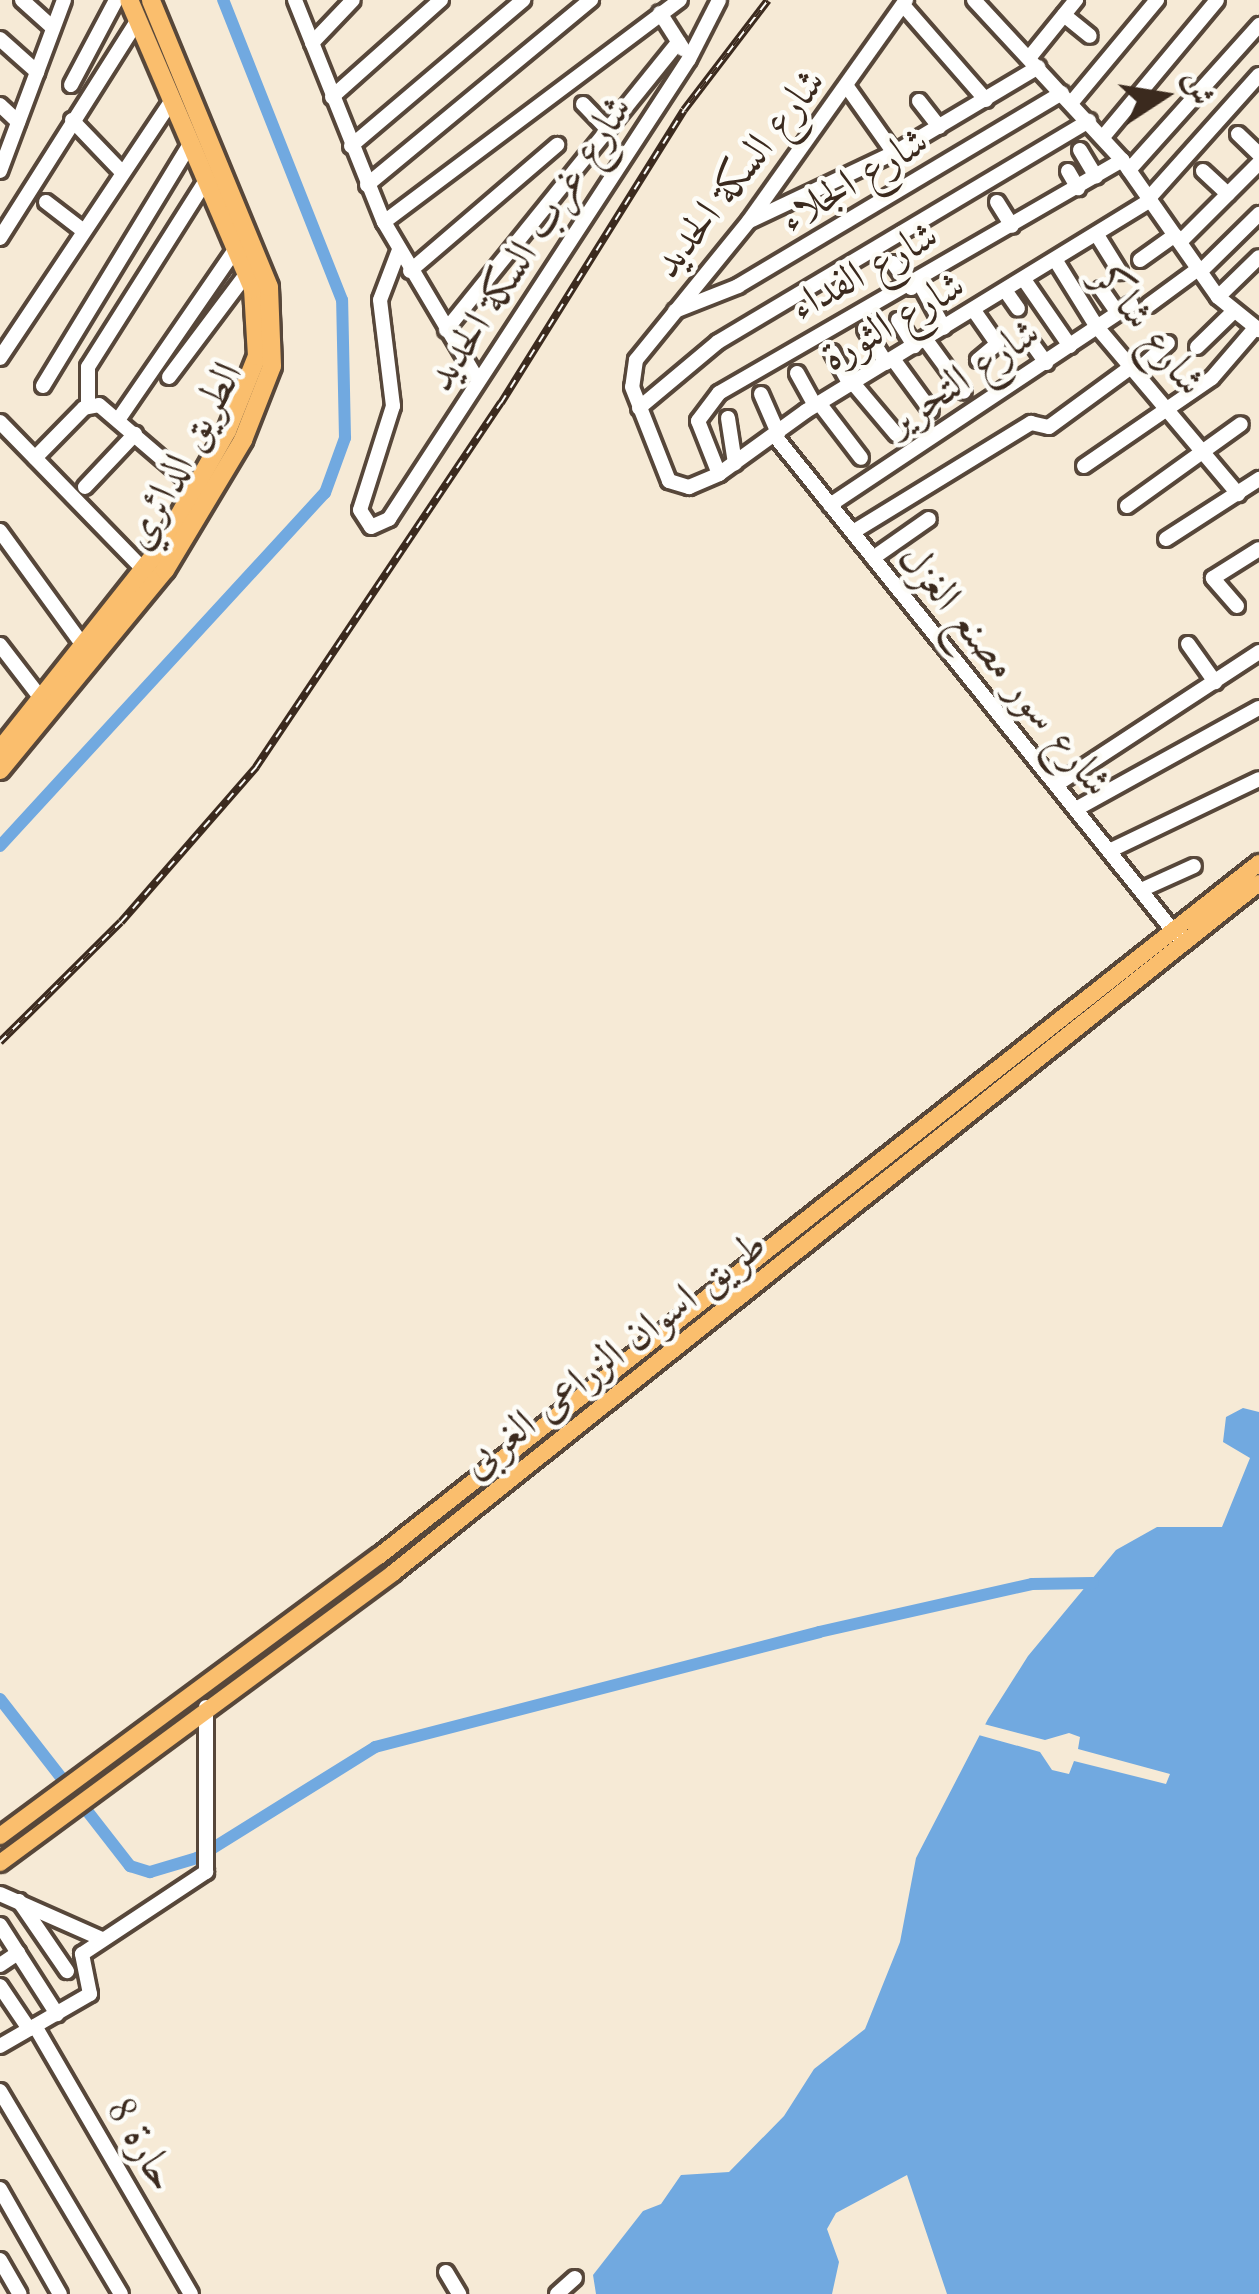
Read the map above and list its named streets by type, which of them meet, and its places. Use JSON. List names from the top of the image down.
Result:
{
  "streets": {
    "highway": ["الطريق الدائري"],
    "main road": ["طريق اسوان الزراعى الغربى"],
    "street": [
      "شارع السكة الحديد",
      "شارع الجلاء",
      "شارع غرب السكة الحديد",
      "شارع الفداء",
      "شارع الثورة",
      "شارع شاكر",
      "شارع التحرير",
      "شارع سور مصنع الغزل",
      "حارة 8"
    ]
  },
  "crossings": [
    ["شارع السكة الحديد", "شارع الجلاء"],
    ["شارع السكة الحديد", "شارع الثورة"],
    ["شارع الفداء", "شارع الثورة"],
    ["شارع الثورة", "شارع شاكر"],
    ["شارع الثورة", "شارع سور مصنع الغزل"],
    ["شارع شاكر", "شارع التحرير"],
    ["شارع التحرير", "شارع سور مصنع الغزل"],
    ["شارع سور مصنع الغزل", "طريق اسوان الزراعى الغربى"]
  ],
  "north": "right"
}
